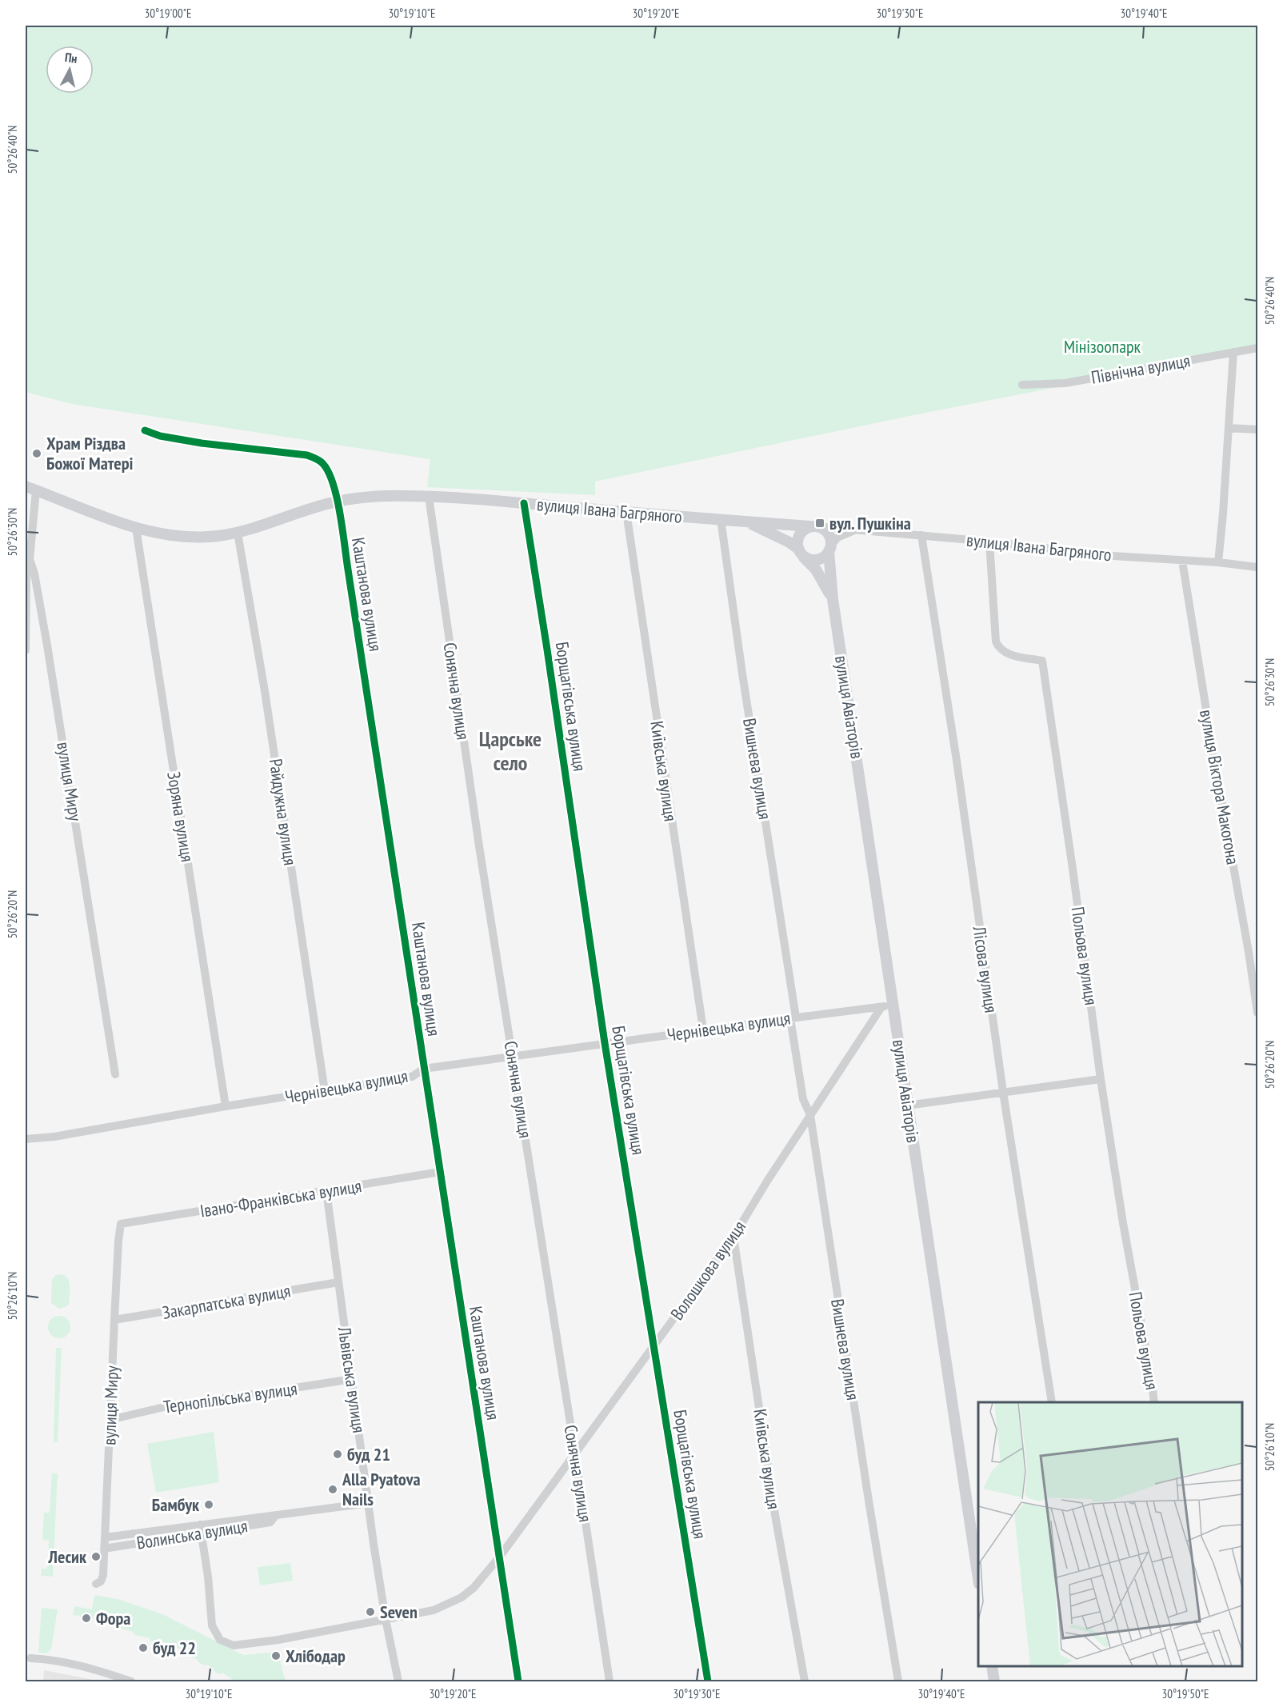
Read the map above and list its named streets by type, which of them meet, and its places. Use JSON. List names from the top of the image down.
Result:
{
  "streets": {
    "main road": ["вулиця Івана Багряного", "вулиця Авіаторів"],
    "street": [
      "Північна вулиця",
      "Каштанова вулиця",
      "Сонячна вулиця",
      "Борщагівська вулиця",
      "Вишнева вулиця",
      "Київська вулиця",
      "вулиця Миру",
      "вулиця Віктора Макогона",
      "Райдужна вулиця",
      "Зоряна вулиця",
      "Польова вулиця",
      "Лісова вулиця",
      "Чернівецька вулиця",
      "Івано-Франківська вулиця",
      "Волошкова вулиця",
      "Закарпатська вулиця",
      "Львівська вулиця",
      "Тернопільська вулиця",
      "Волинська вулиця"
    ]
  },
  "crossings": [
    ["вулиця Івана Багряного", "Каштанова вулиця"],
    ["вулиця Івана Багряного", "Сонячна вулиця"],
    ["вулиця Івана Багряного", "Борщагівська вулиця"],
    ["вулиця Івана Багряного", "вулиця Авіаторів"],
    ["вулиця Івана Багряного", "Вишнева вулиця"],
    ["вулиця Івана Багряного", "Київська вулиця"],
    ["вулиця Івана Багряного", "вулиця Миру"],
    ["вулиця Івана Багряного", "вулиця Віктора Макогона"],
    ["вулиця Івана Багряного", "Райдужна вулиця"],
    ["вулиця Івана Багряного", "Зоряна вулиця"],
    ["вулиця Івана Багряного", "Польова вулиця"],
    ["вулиця Івана Багряного", "Лісова вулиця"],
    ["Каштанова вулиця", "Чернівецька вулиця"],
    ["Каштанова вулиця", "Івано-Франківська вулиця"],
    ["Каштанова вулиця", "Волошкова вулиця"],
    ["Сонячна вулиця", "Чернівецька вулиця"],
    ["Сонячна вулиця", "Волошкова вулиця"],
    ["Борщагівська вулиця", "Чернівецька вулиця"],
    ["Борщагівська вулиця", "Волошкова вулиця"],
    ["вулиця Авіаторів", "Чернівецька вулиця"],
    ["Вишнева вулиця", "Чернівецька вулиця"],
    ["Вишнева вулиця", "Волошкова вулиця"],
    ["Київська вулиця", "Чернівецька вулиця"],
    ["Київська вулиця", "Волошкова вулиця"],
    ["вулиця Миру", "Івано-Франківська вулиця"],
    ["вулиця Миру", "Закарпатська вулиця"],
    ["вулиця Миру", "Тернопільська вулиця"],
    ["вулиця Миру", "Волинська вулиця"],
    ["Райдужна вулиця", "Чернівецька вулиця"],
    ["Зоряна вулиця", "Чернівецька вулиця"],
    ["Чернівецька вулиця", "Волошкова вулиця"],
    ["Івано-Франківська вулиця", "Львівська вулиця"],
    ["Волошкова вулиця", "Львівська вулиця"],
    ["Волошкова вулиця", "Волинська вулиця"],
    ["Закарпатська вулиця", "Львівська вулиця"],
    ["Львівська вулиця", "Тернопільська вулиця"],
    ["Львівська вулиця", "Волинська вулиця"]
  ],
  "districts": ["Царське село"],
  "parks": ["Мінізоопарк"],
  "places": {
    "other": [
      "Храм Різдва Божої Матері",
      "буд 21",
      "Alla Pyatova Nails",
      "Бамбук",
      "Лесик",
      "Seven",
      "Фора",
      "буд 22",
      "Хлібодар"
    ],
    "transit": ["вул. Пушкіна"]
  },
  "north": "top",
  "coordinates": [
    "30°19'00\"E",
    "30°19'10\"E",
    "30°19'20\"E",
    "30°19'30\"E",
    "30°19'40\"E",
    "50°26'40\"N",
    "50°26'30\"N",
    "50°26'20\"N",
    "50°26'10\"N",
    "30°19'50\"E"
  ]
}
